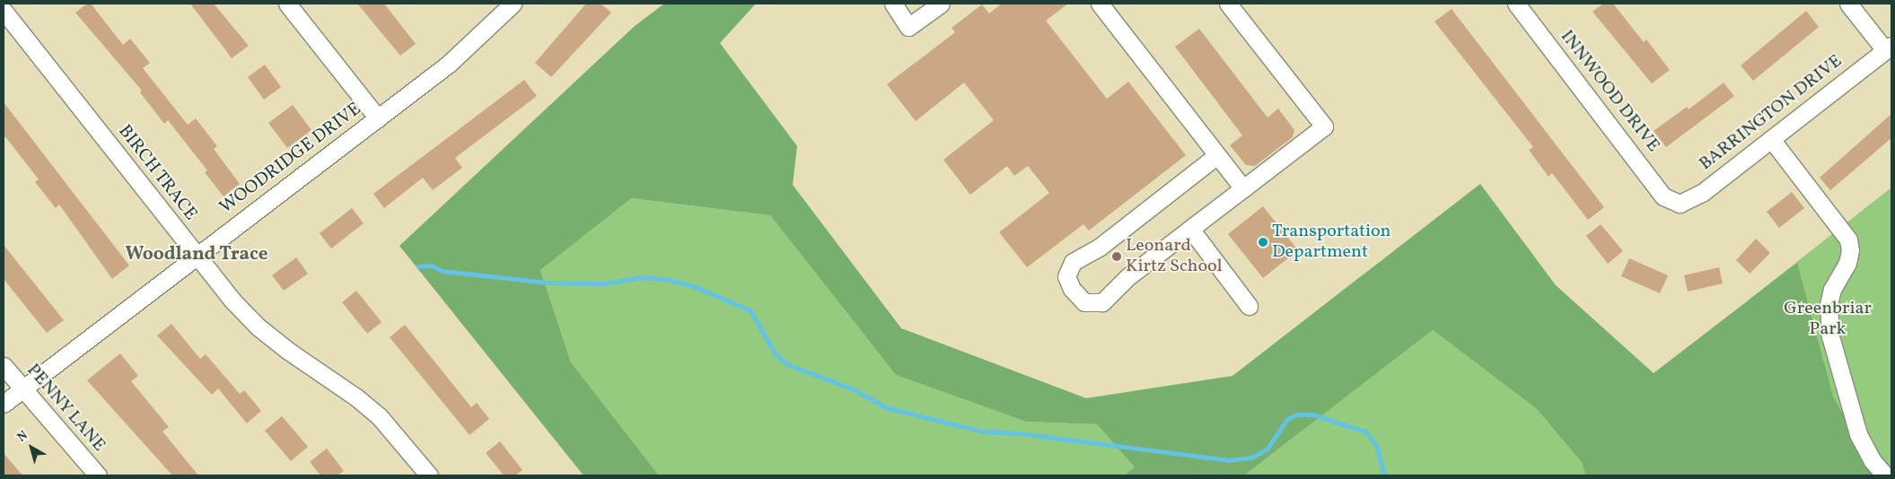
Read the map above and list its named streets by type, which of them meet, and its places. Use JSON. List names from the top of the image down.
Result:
{
  "streets": {
    "street": [
      "INNWOOD DRIVE",
      "BARRINGTON DRIVE",
      "WOODRIDGE DRIVE",
      "BIRCH TRACE",
      "PENNY LANE"
    ]
  },
  "crossings": [
    ["INNWOOD DRIVE", "BARRINGTON DRIVE"],
    ["WOODRIDGE DRIVE", "BIRCH TRACE"],
    ["WOODRIDGE DRIVE", "PENNY LANE"]
  ],
  "districts": ["Woodland Trace"],
  "parks": ["Greenbriar Park"],
  "places": ["Transportation Department", "Leonard Kirtz School"],
  "north": "top left"
}
